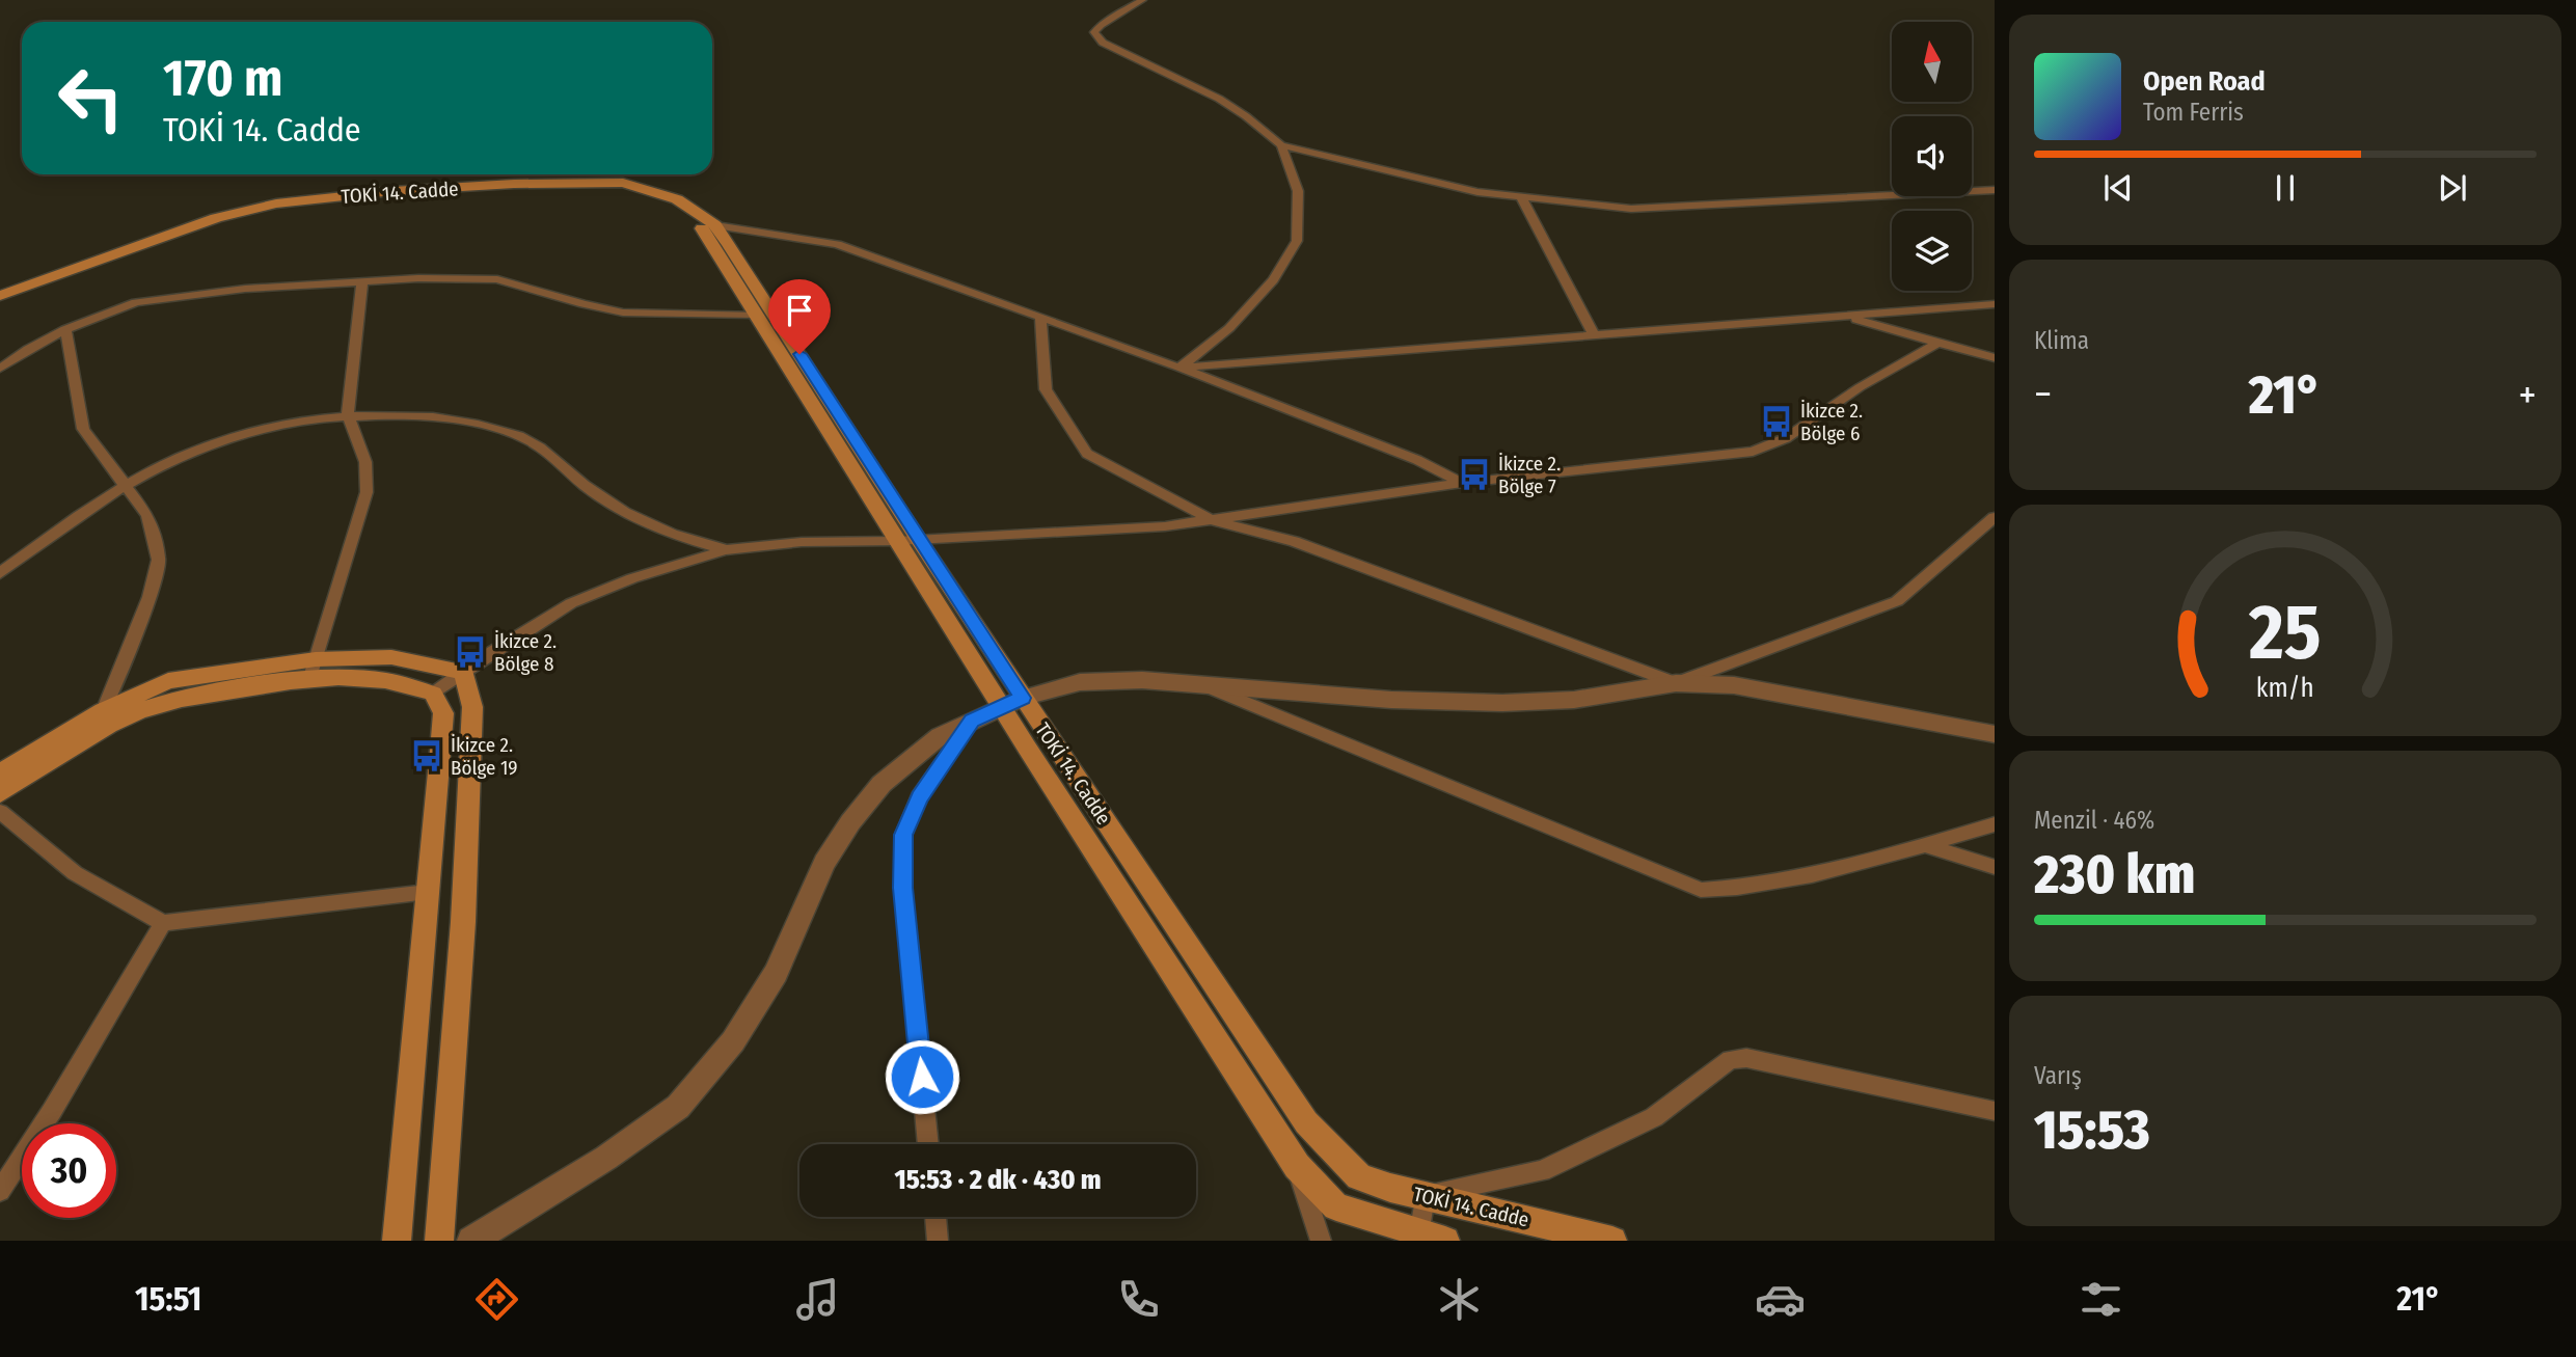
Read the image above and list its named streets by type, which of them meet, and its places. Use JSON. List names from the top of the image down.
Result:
{
  "streets": {
    "main road": ["TOKİ 14. Cadde"]
  },
  "places": {
    "bus stop": [
      "İkizce 2. Bölge 6",
      "İkizce 2. Bölge 7",
      "İkizce 2. Bölge 8",
      "İkizce 2. Bölge 19"
    ]
  },
  "north": "top",
  "page": {
    "turn": ["170 m", "TOKİ 14. Cadde"],
    "song": ["Open Road", "Tom Ferris"],
    "tile": [
      "Klima",
      ["Menzil · 46%", "230 km"],
      ["Varış", "15:53"]
    ],
    "heat": ["−", "21°", "+"],
    "limit": "30",
    "trip": "15:53 · 2 dk · 430 m",
    "tabs": ["15:51", "21°"],
    "gauge": ["25", "km/h"]
  }
}
